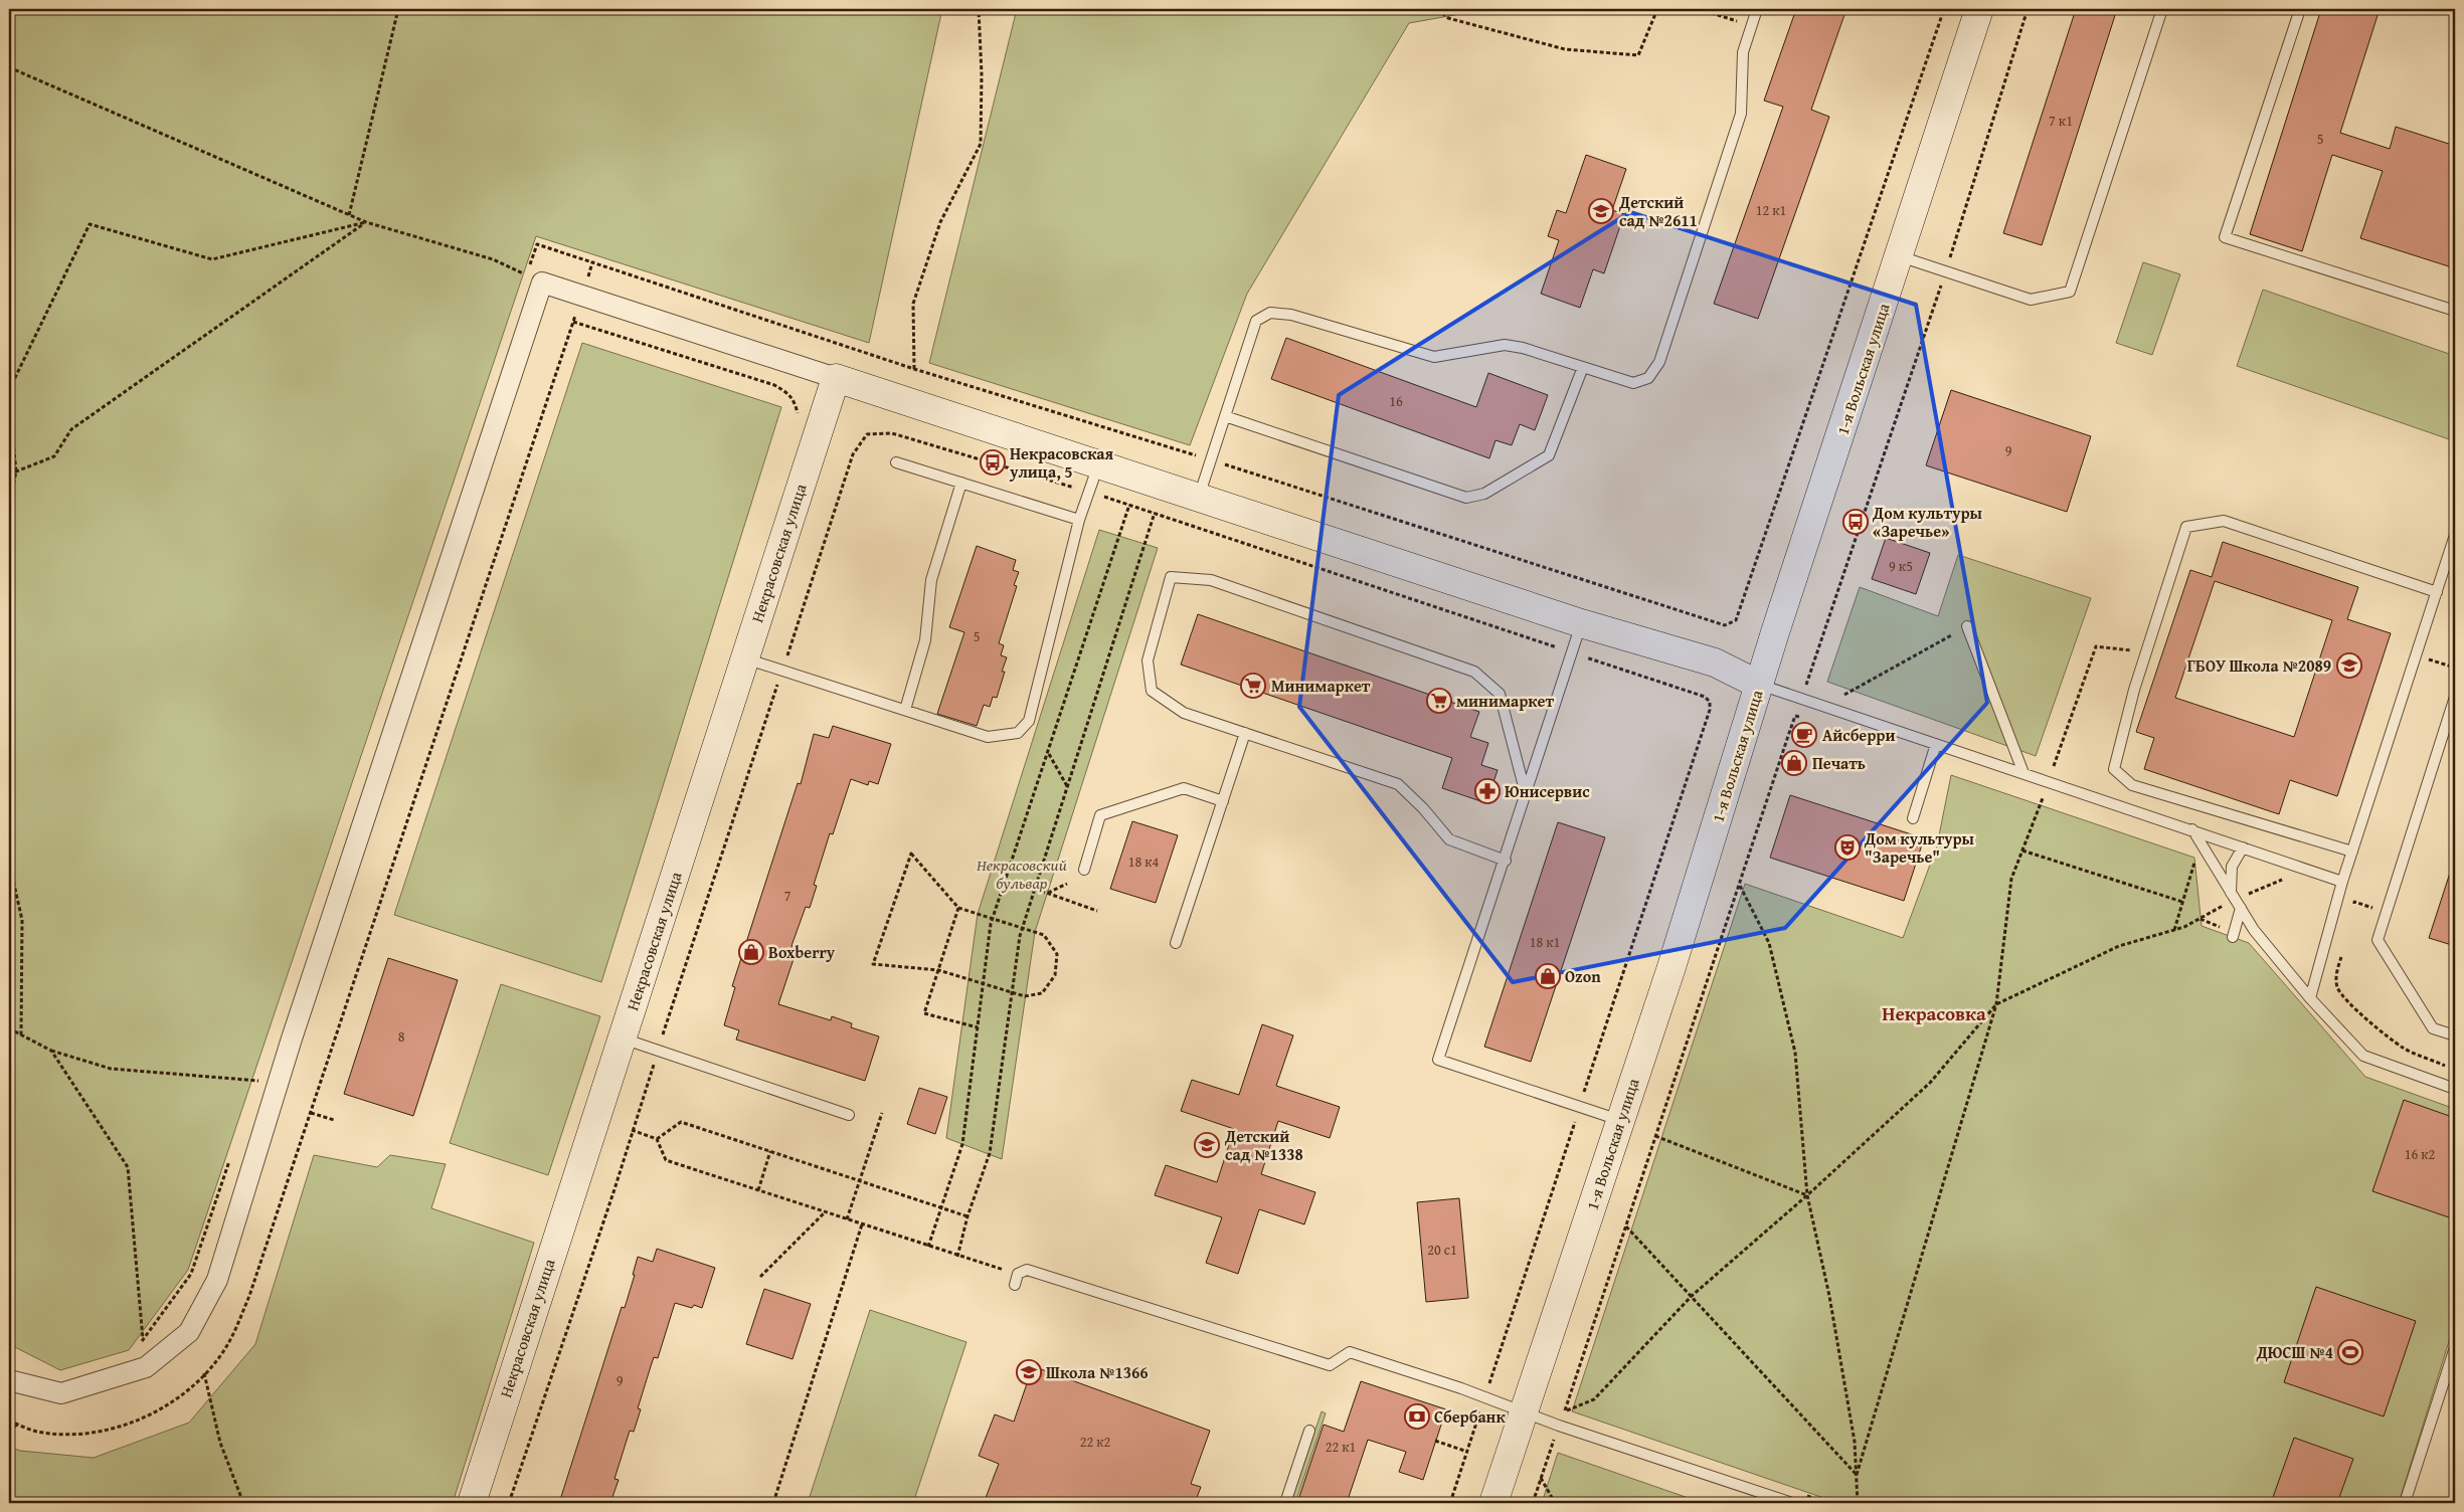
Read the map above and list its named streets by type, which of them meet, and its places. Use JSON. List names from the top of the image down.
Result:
{
  "streets": {
    "street": ["1-я Вольская улица", "Некрасовская улица"]
  },
  "districts": ["Некрасовка"],
  "parks": ["Некрасовский бульвар"],
  "places": {
    "school or university": [
      "Детский сад №2611",
      "ГБОУ Школа №2089",
      "Детский сад №1338",
      "Школа №1366"
    ],
    "bus stop": ["Некрасовская улица, 5", "Дом культуры «Заречье»"],
    "supermarket": ["Минимаркет", "минимаркет"],
    "cafe": ["Айсберри"],
    "shop": ["Печать", "Boxberry", "Ozon"],
    "pharmacy": ["Юнисервис"],
    "theatre": ["Дом культуры \"Заречье\""],
    "sports": ["ДЮСШ №4"],
    "bank": ["Сбербанк"]
  },
  "house_numbers": [
    "7 к1",
    "5",
    "12 к1",
    "16",
    "9",
    "9 к5",
    "5",
    "18 к4",
    "7",
    "18 к1",
    "8",
    "16 к2",
    "20 с1",
    "9",
    "22 к2",
    "22 к1"
  ]
}
